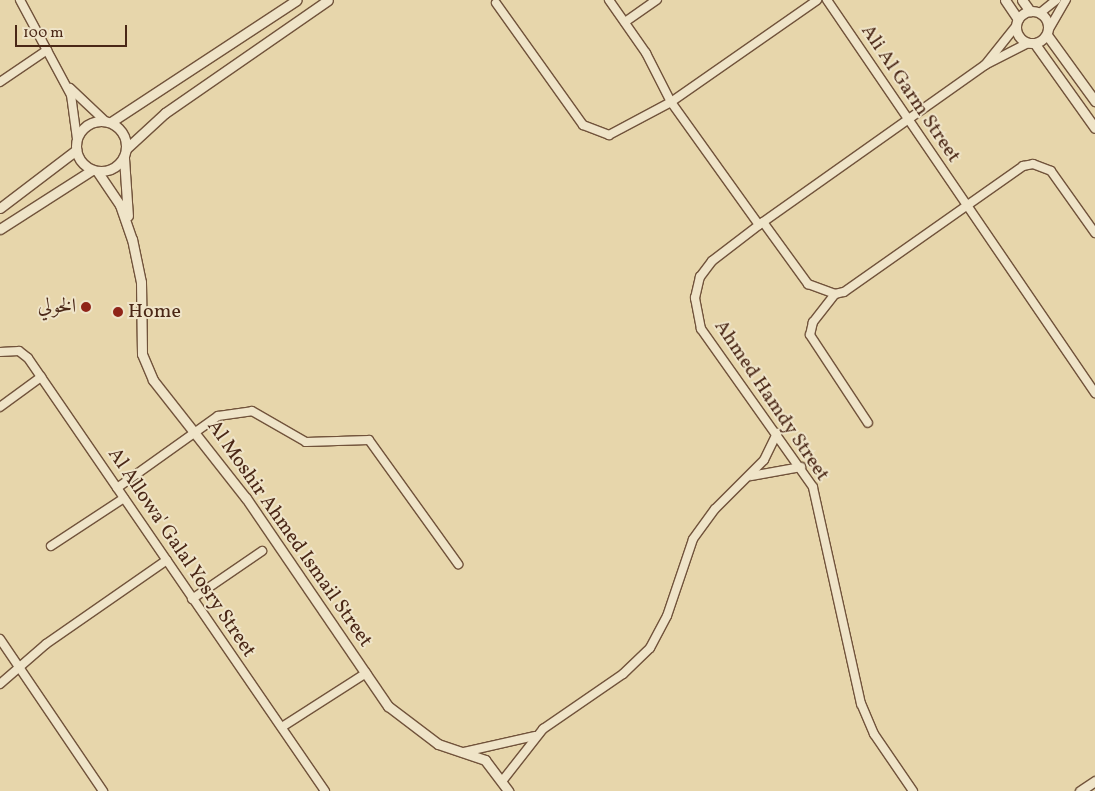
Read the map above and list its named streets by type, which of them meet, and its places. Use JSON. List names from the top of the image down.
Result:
{
  "streets": {
    "street": [
      "Ali Al Garm Street",
      "Ahmed Hamdy Street",
      "Al Moshir Ahmed Ismail Street",
      "Al Allowa' Galal Yosry Street"
    ]
  },
  "crossings": [
    ["Ali Al Garm Street", "Ahmed Hamdy Street"]
  ],
  "places": ["الخولي", "Home"],
  "scale_bar": "100 m"
}
